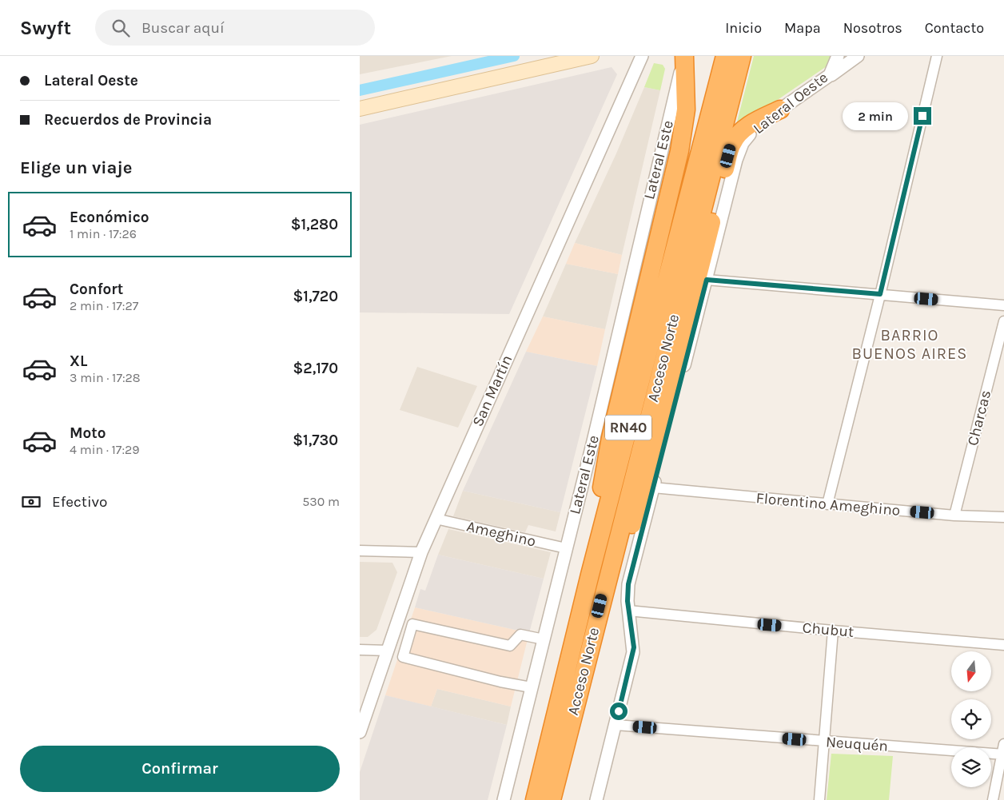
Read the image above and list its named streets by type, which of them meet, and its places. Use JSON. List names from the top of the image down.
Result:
{
  "streets": {
    "highway": ["Acceso Norte", "RN40"],
    "street": [
      "Lateral Oeste",
      "Lateral Este",
      "San Martín",
      "Charcas",
      "Florentino Ameghino",
      "Ameghino",
      "Chubut",
      "Neuquén"
    ]
  },
  "crossings": [
    ["Lateral Oeste", "Florentino Ameghino"],
    ["Lateral Oeste", "Chubut"],
    ["Lateral Oeste", "Neuquén"],
    ["Lateral Este", "Ameghino"],
    ["San Martín", "Ameghino"],
    ["Charcas", "Florentino Ameghino"]
  ],
  "districts": ["BARRIO BUENOS AIRES"],
  "north": "bottom",
  "page": {
    "header": "Swyft",
    "search": "Buscar aquí",
    "nav": [
      "Inicio",
      "Mapa",
      "Nosotros",
      "Contacto"
    ],
    "banner": ["Lateral Oeste", "Recuerdos de Provincia"],
    "bubble": "2 min",
    "heading": "Elige un viaje",
    "list": [
      {
        "name": "Económico",
        "note": "1 min · 17:26",
        "value": "$1,280"
      },
      {
        "name": "Confort",
        "note": "2 min · 17:27",
        "value": "$1,720"
      },
      {
        "name": "XL",
        "note": "3 min · 17:28",
        "value": "$2,170"
      },
      {
        "name": "Moto",
        "note": "4 min · 17:29",
        "value": "$1,730"
      }
    ],
    "pay": ["Efectivo", "530 m"],
    "buttons": "Confirmar"
  }
}
